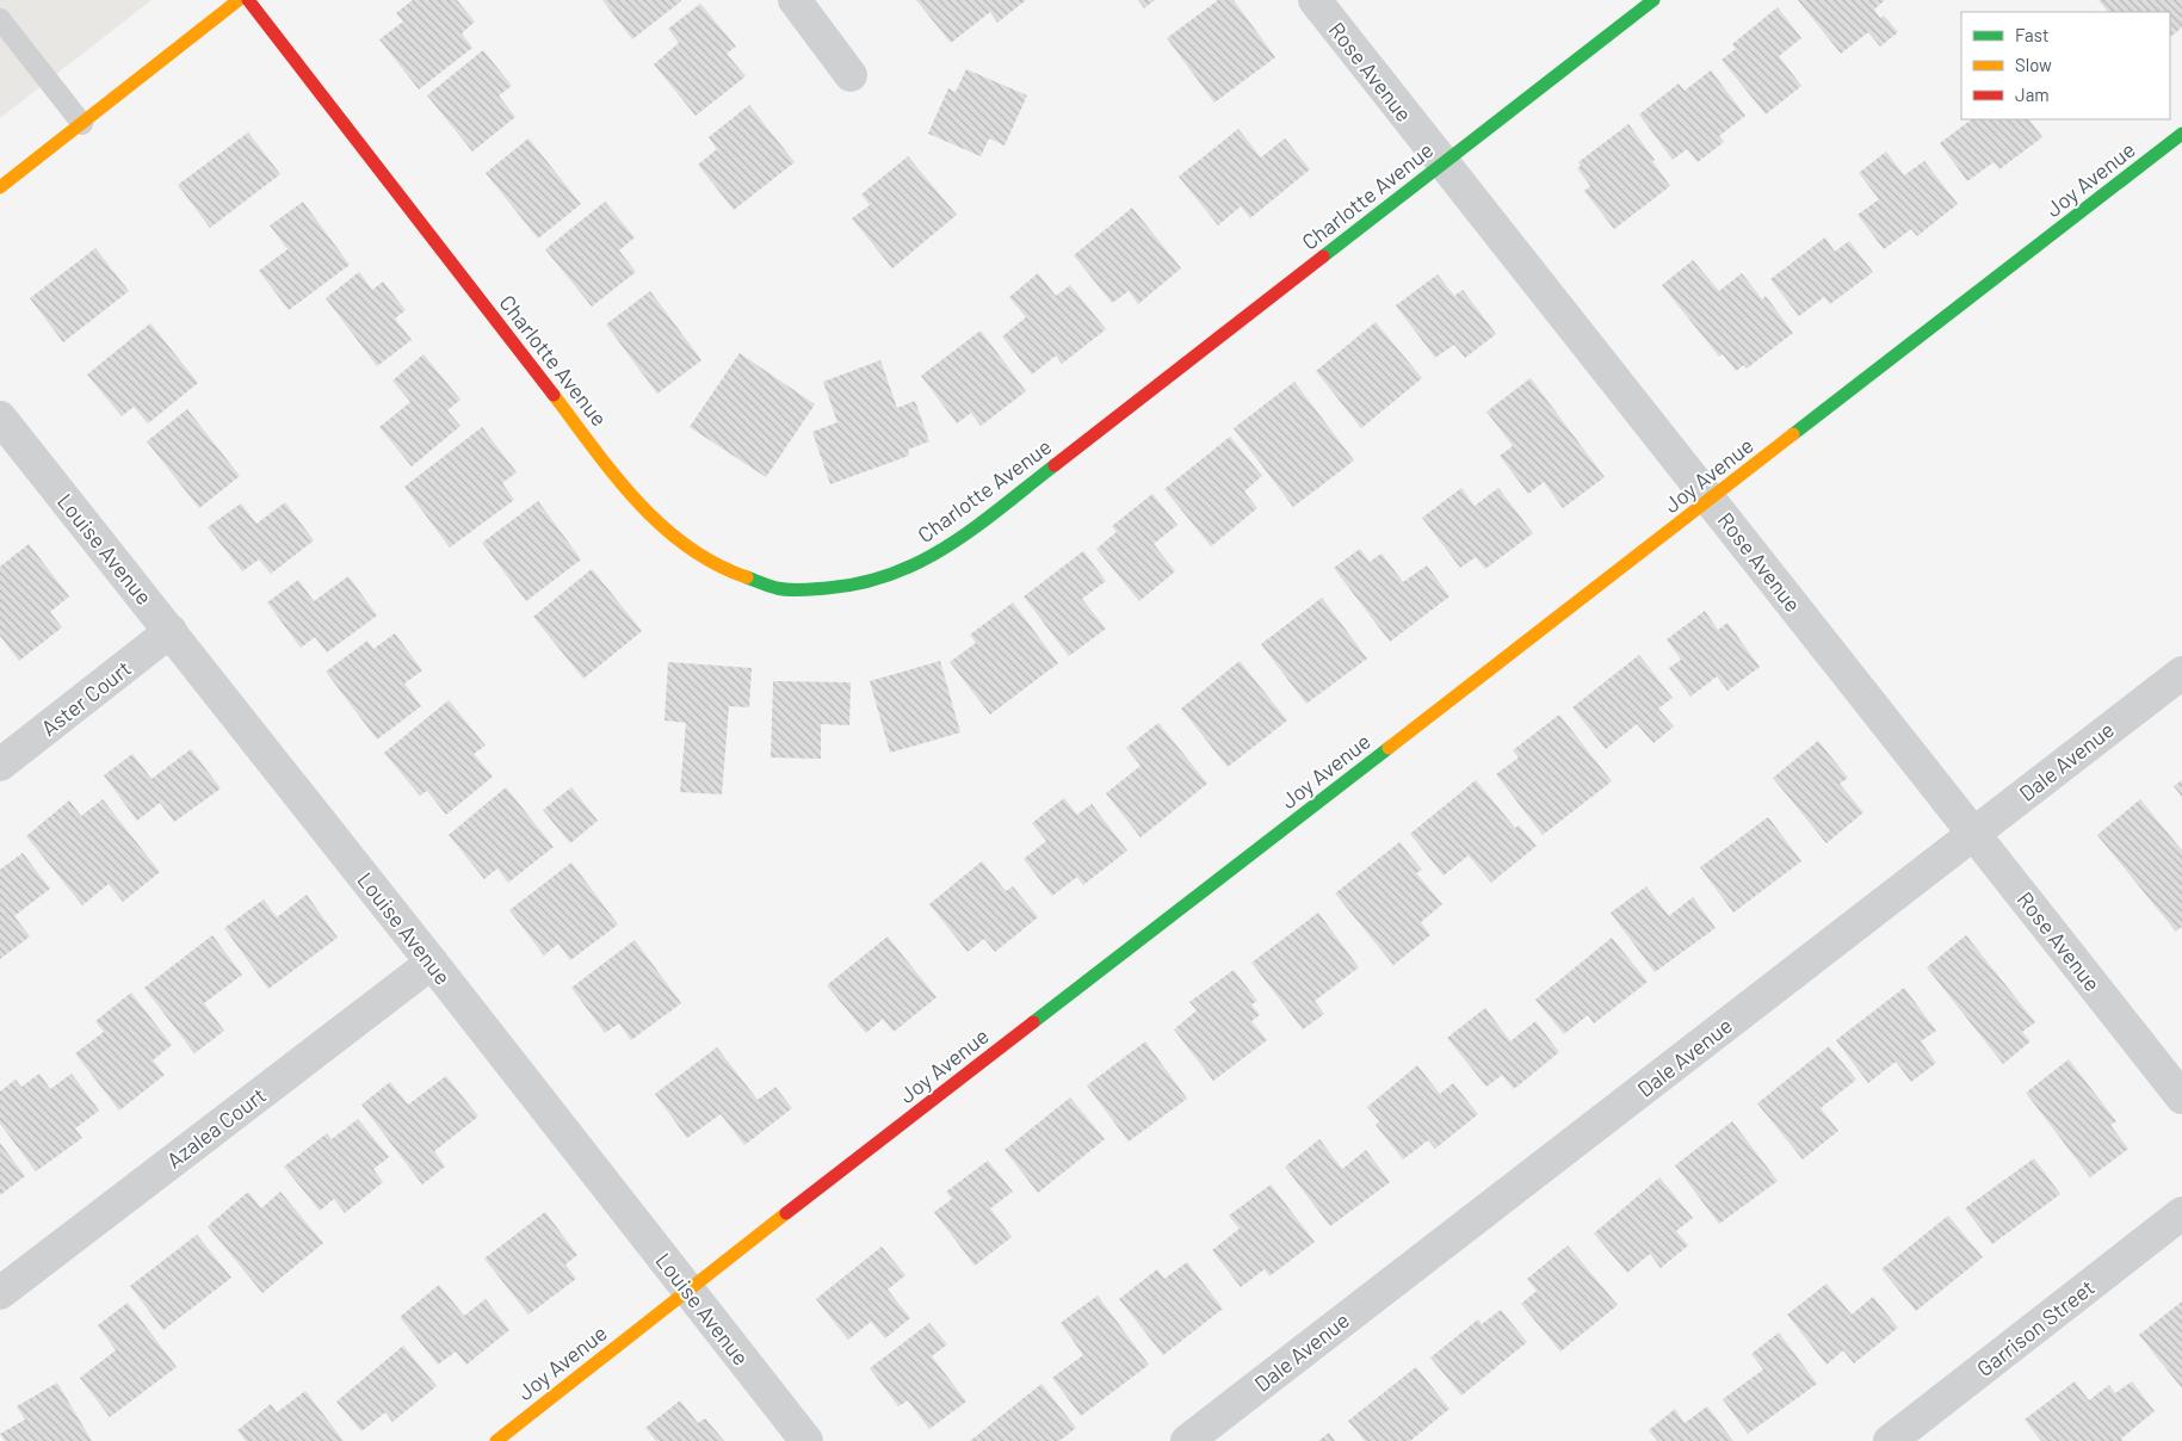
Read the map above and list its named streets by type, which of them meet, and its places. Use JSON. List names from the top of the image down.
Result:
{
  "streets": {
    "street": [
      "Rose Avenue",
      "Joy Avenue",
      "Charlotte Avenue",
      "Louise Avenue",
      "Aster Court",
      "Dale Avenue",
      "Azalea Court",
      "Garrison Street"
    ]
  },
  "crossings": [
    ["Rose Avenue", "Joy Avenue"],
    ["Rose Avenue", "Charlotte Avenue"],
    ["Rose Avenue", "Dale Avenue"],
    ["Joy Avenue", "Louise Avenue"],
    ["Louise Avenue", "Aster Court"],
    ["Louise Avenue", "Azalea Court"]
  ],
  "legend": ["Fast", "Slow", "Jam"]
}
